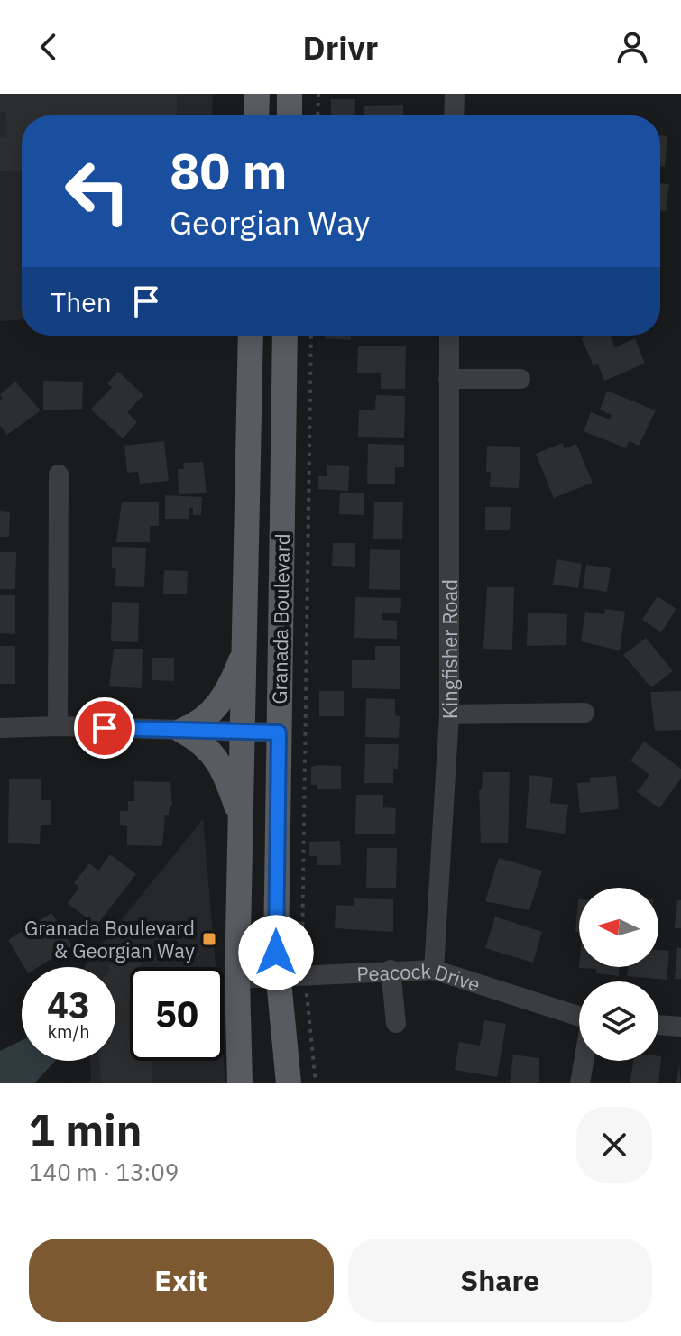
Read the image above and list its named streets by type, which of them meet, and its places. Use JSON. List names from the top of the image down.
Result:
{
  "streets": {
    "main road": ["Granada Boulevard"],
    "street": ["Kingfisher Road", "Peacock Drive"]
  },
  "crossings": [
    ["Granada Boulevard", "Peacock Drive"],
    ["Kingfisher Road", "Peacock Drive"]
  ],
  "places": {
    "transit": ["Granada Boulevard & Georgian Way"]
  },
  "north": "left",
  "page": {
    "header": "Drivr",
    "turn": ["80 m", "Georgian Way"],
    "then": "Then",
    "speed": "43 km/h",
    "limit": "50",
    "heading": ["1 min", "140 m · 13:09"],
    "buttons": ["Exit", "Share"]
  }
}
